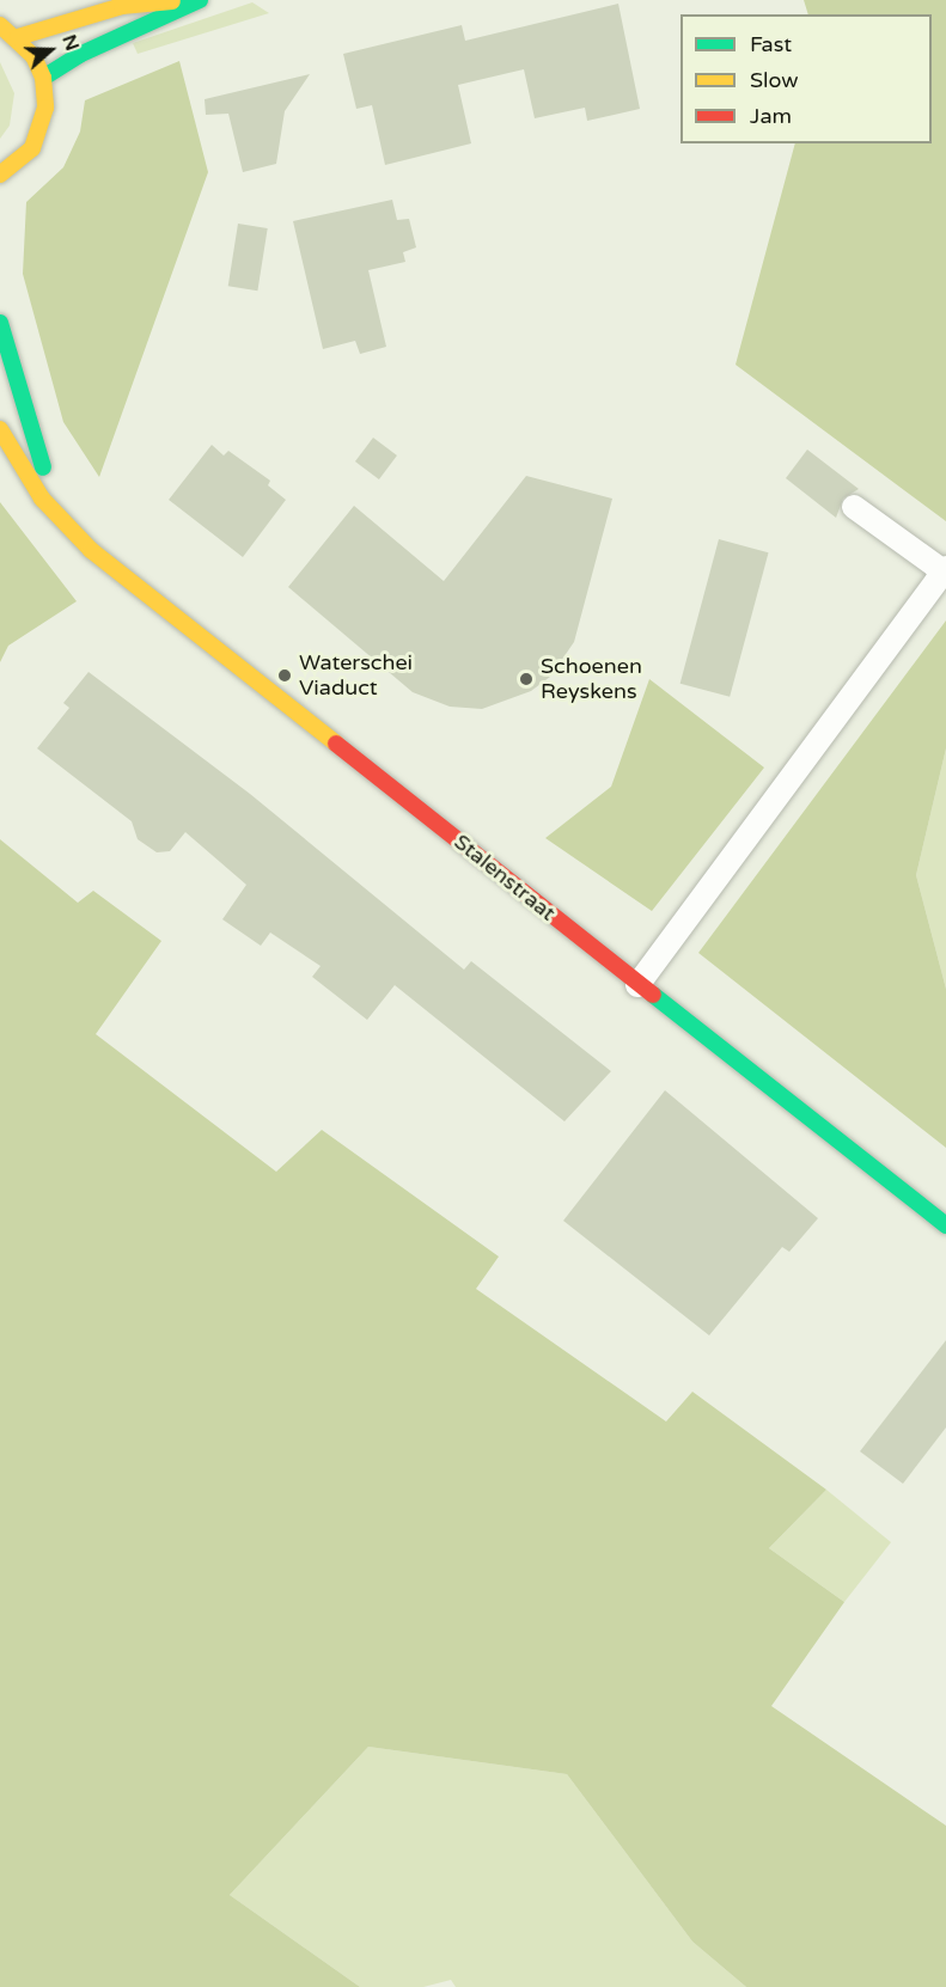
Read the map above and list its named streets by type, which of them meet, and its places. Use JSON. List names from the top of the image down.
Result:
{
  "streets": {
    "street": ["Stalenstraat"]
  },
  "places": ["Waterschei Viaduct", "Schoenen Reyskens"],
  "legend": ["Fast", "Slow", "Jam"],
  "north": "right"
}
